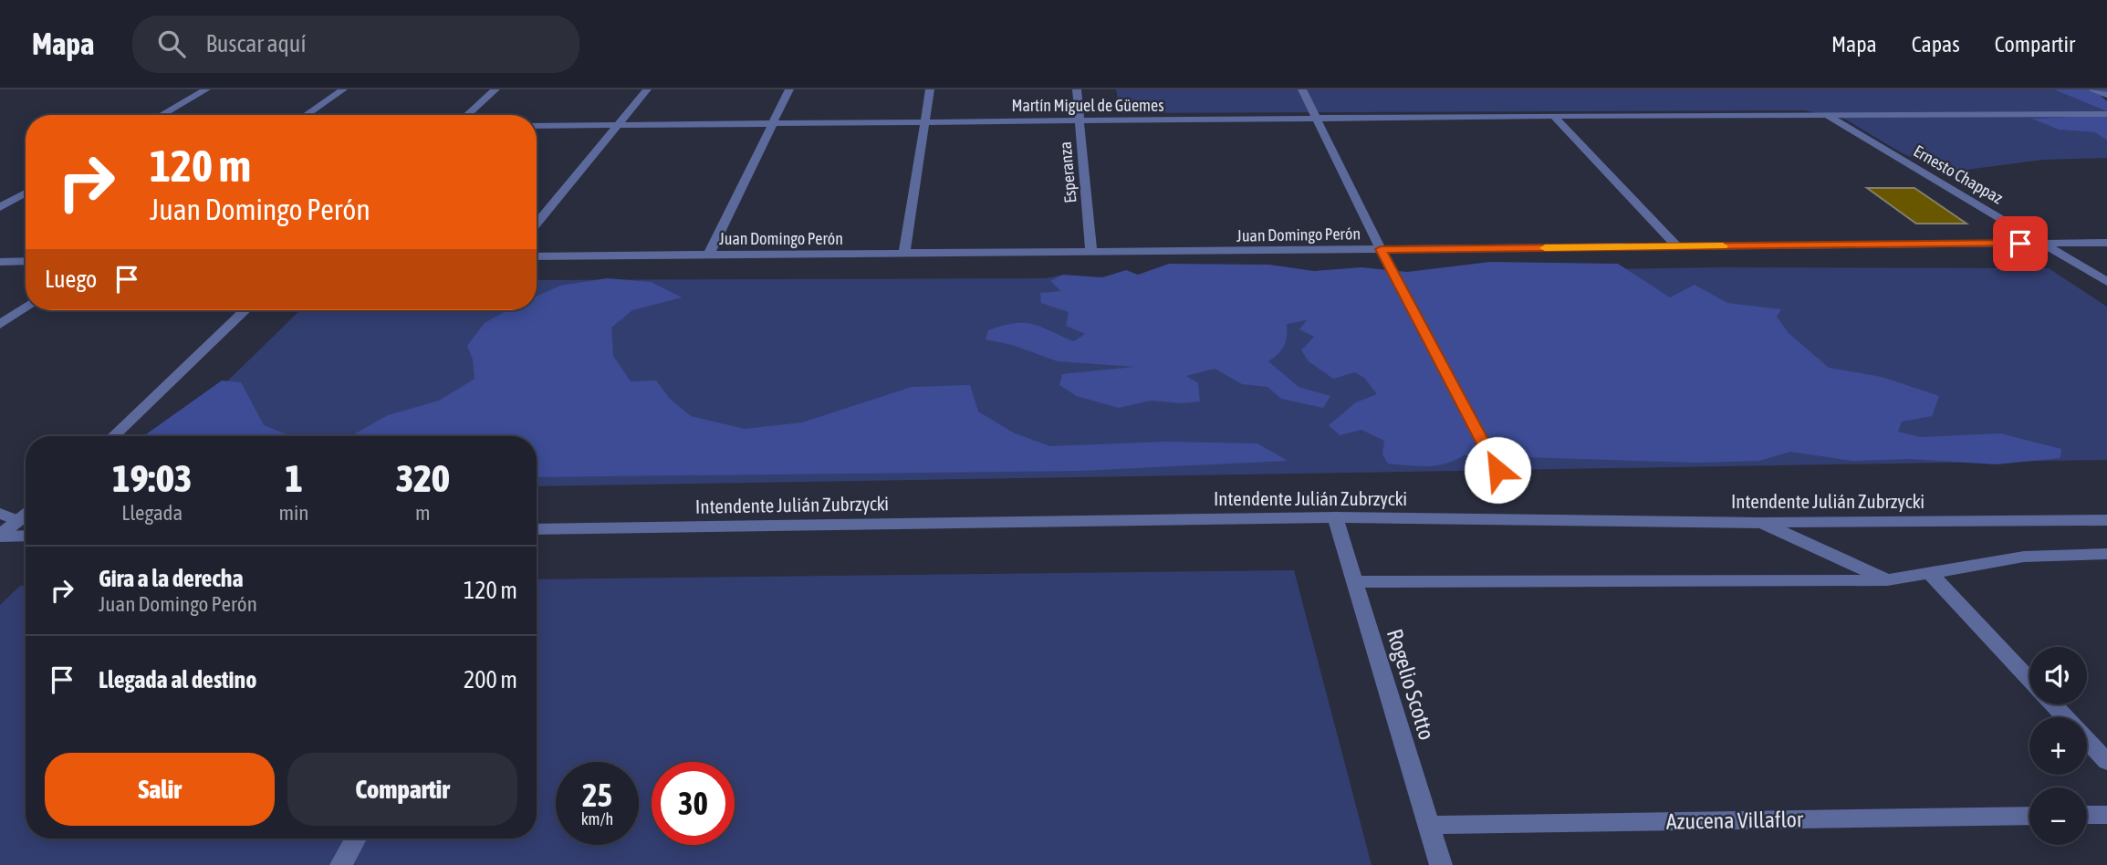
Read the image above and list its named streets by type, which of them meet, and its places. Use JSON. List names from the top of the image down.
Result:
{
  "streets": {
    "street": [
      "Martín Miguel de Güemes",
      "Esperanza",
      "Ernesto Chappaz",
      "Juan Domingo Perón",
      "Intendente Julián Zubrzycki",
      "Rogelio Scotto",
      "Azucena Villaflor"
    ]
  },
  "crossings": [
    ["Martín Miguel de Güemes", "Esperanza"],
    ["Martín Miguel de Güemes", "Ernesto Chappaz"],
    ["Esperanza", "Juan Domingo Perón"],
    ["Ernesto Chappaz", "Juan Domingo Perón"],
    ["Intendente Julián Zubrzycki", "Rogelio Scotto"],
    ["Rogelio Scotto", "Azucena Villaflor"]
  ],
  "page": {
    "header": "Mapa",
    "search": "Buscar aquí",
    "nav": ["Mapa", "Capas", "Compartir"],
    "turn": ["120 m", "Juan Domingo Perón"],
    "then": "Luego",
    "eta": [
      "19:03",
      "Llegada",
      "1",
      "min",
      "320",
      "m"
    ],
    "list": [
      {
        "name": "Gira a la derecha",
        "note": "Juan Domingo Perón",
        "value": "120 m"
      },
      {
        "name": "Llegada al destino",
        "value": "200 m"
      }
    ],
    "map_buttons": ["+", "−"],
    "buttons": ["Salir", "Compartir"],
    "speed": "25 km/h",
    "limit": "30"
  }
}
